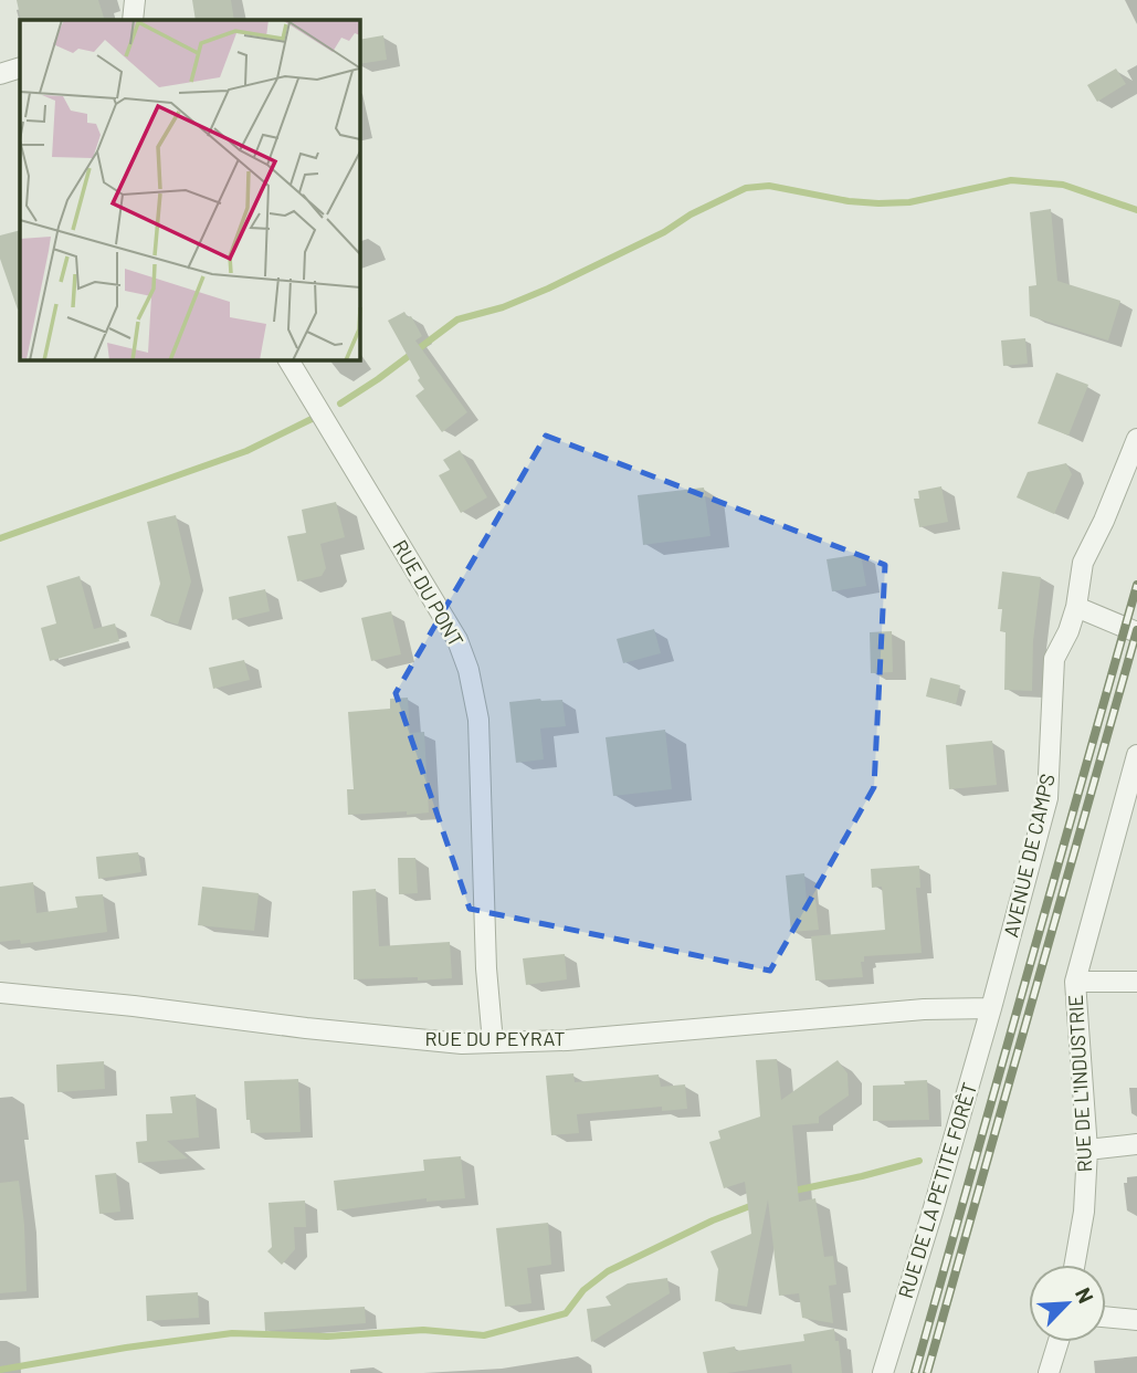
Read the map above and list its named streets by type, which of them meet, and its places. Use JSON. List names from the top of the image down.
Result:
{
  "streets": {
    "street": [
      "RUE DU PONT",
      "AVENUE DE CAMPS",
      "RUE DU PEYRAT",
      "RUE DE L'INDUSTRIE",
      "RUE DE LA PETITE FORÊT"
    ]
  },
  "crossings": [
    ["RUE DU PONT", "RUE DU PEYRAT"],
    ["AVENUE DE CAMPS", "RUE DU PEYRAT"],
    ["AVENUE DE CAMPS", "RUE DE LA PETITE FORÊT"],
    ["RUE DU PEYRAT", "RUE DE LA PETITE FORÊT"]
  ],
  "north": "top right"
}
